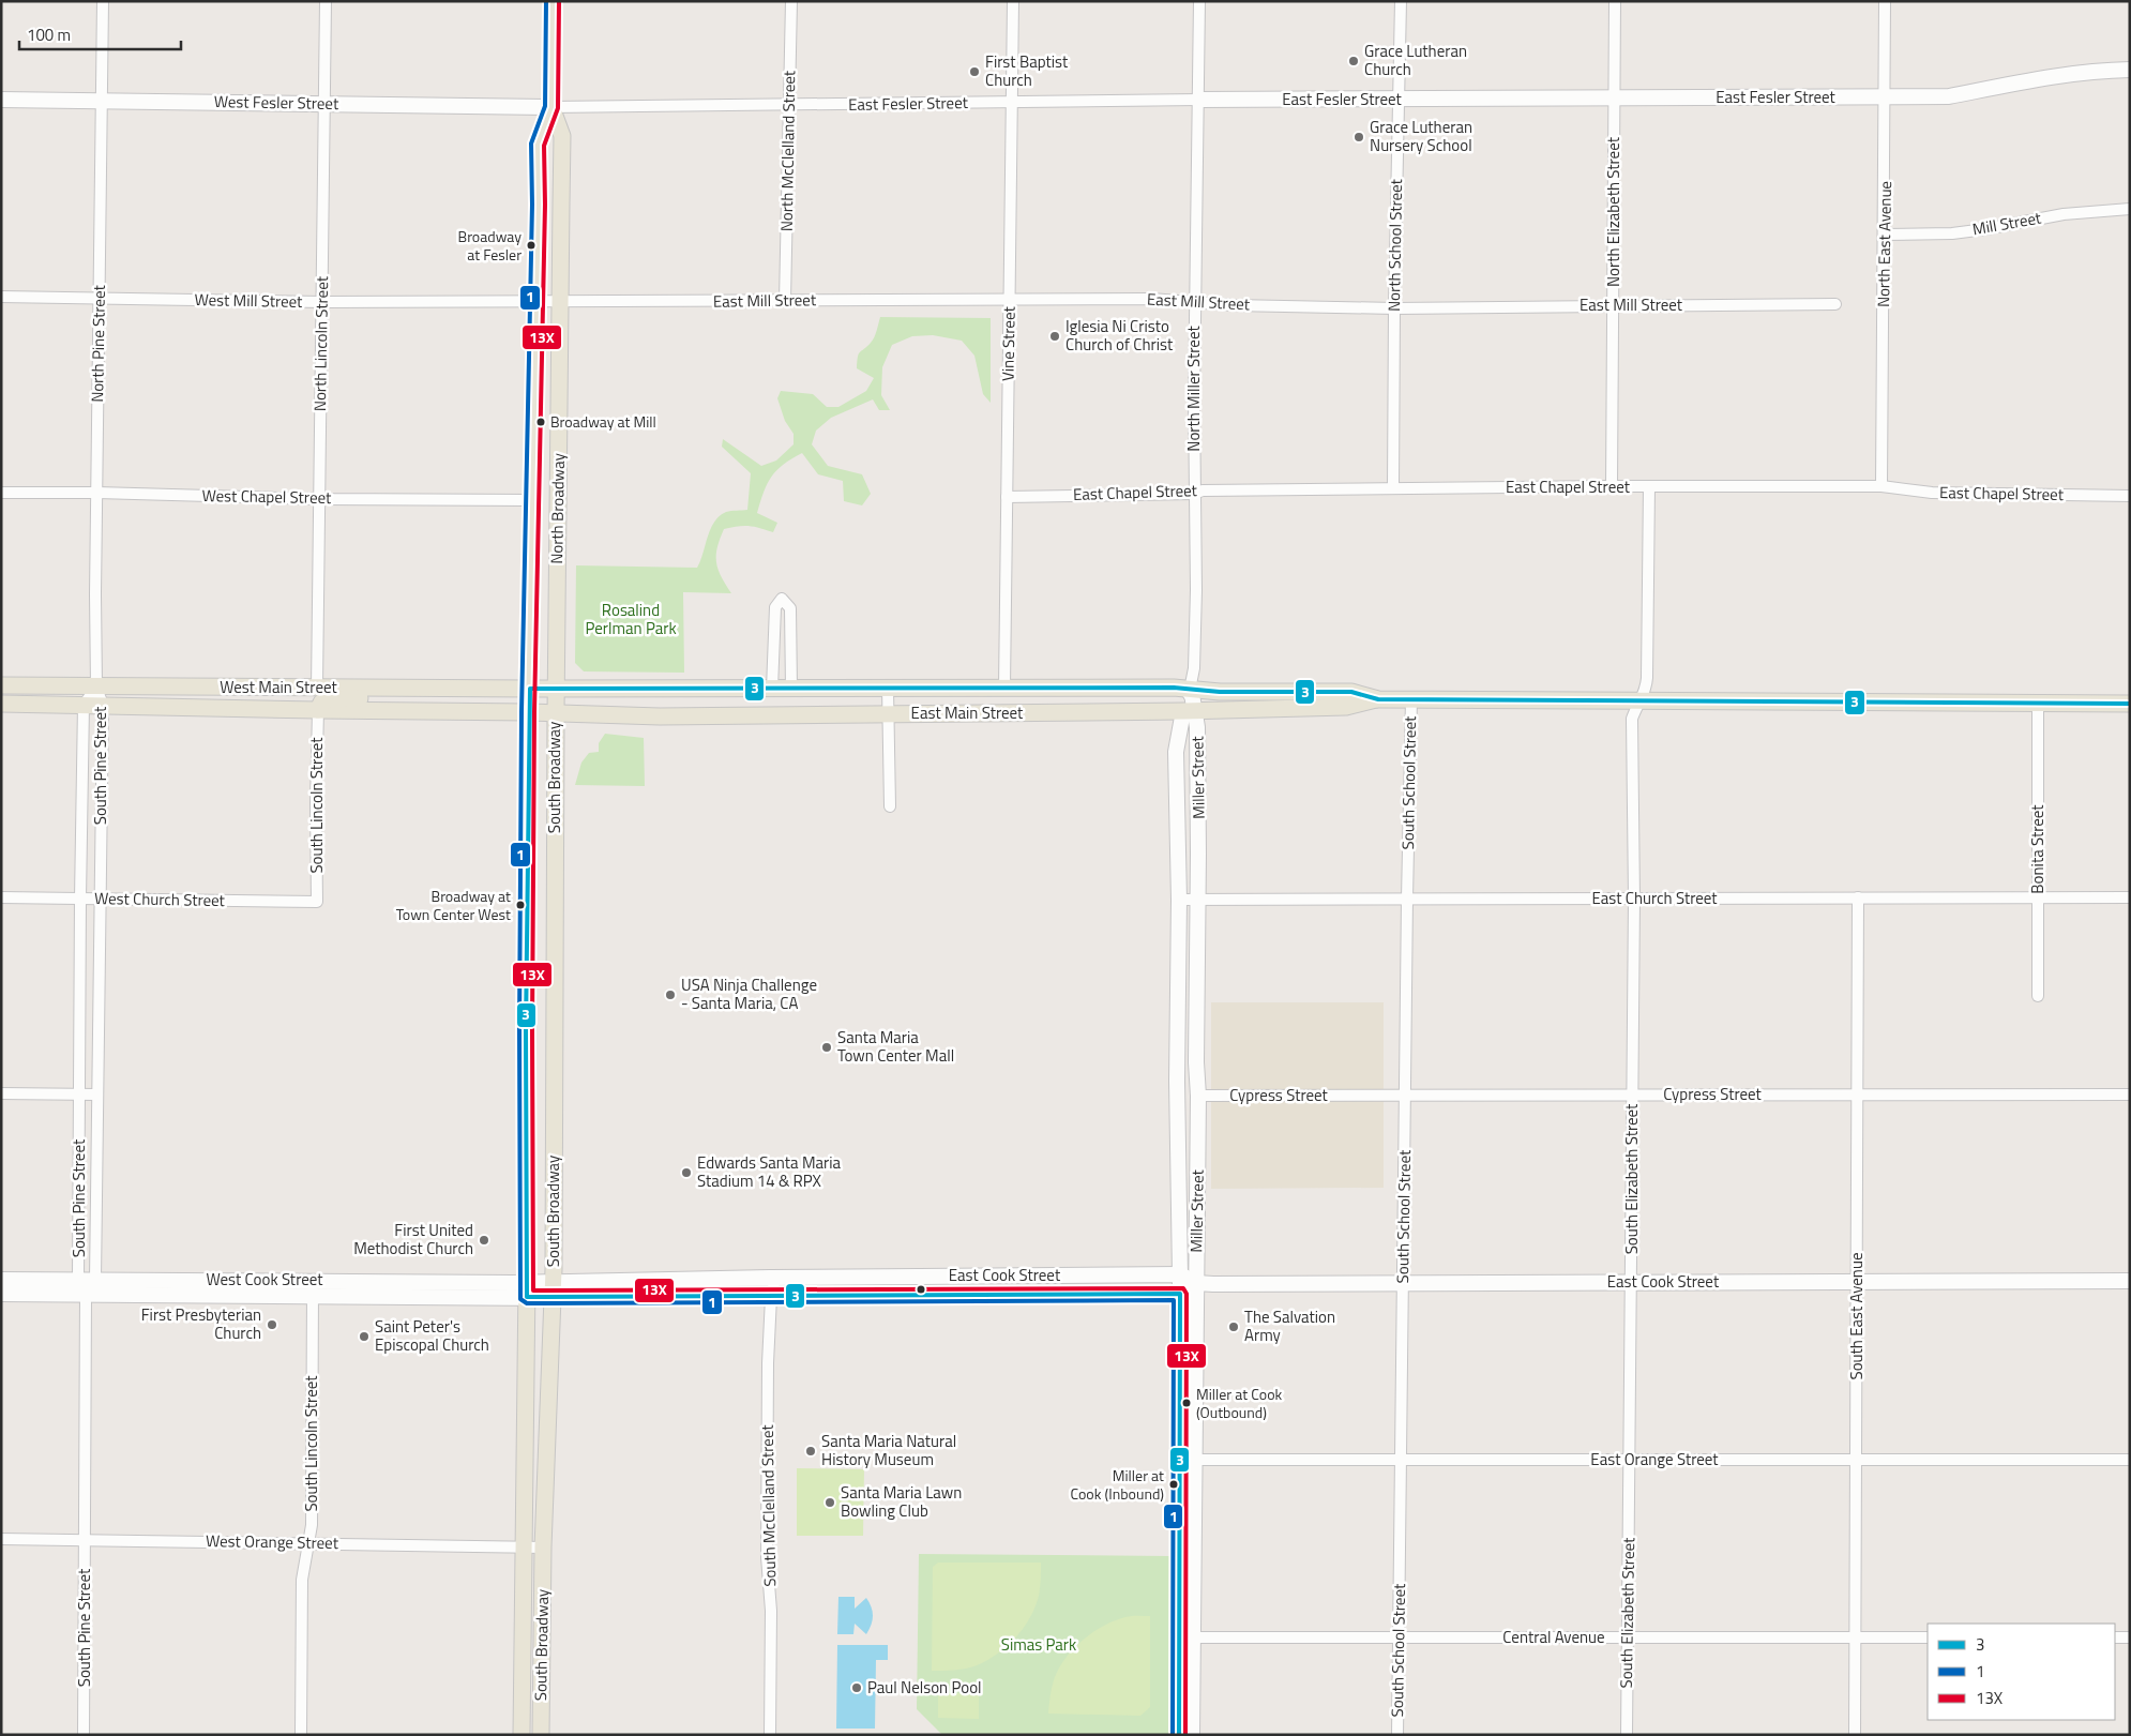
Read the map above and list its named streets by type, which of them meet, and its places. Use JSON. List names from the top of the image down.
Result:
{
  "streets": {
    "main road": [
      "North Broadway",
      "West Main Street",
      "East Main Street",
      "South Broadway"
    ],
    "street": [
      "East Fesler Street",
      "West Fesler Street",
      "North McClelland Street",
      "North Elizabeth Street",
      "Mill Street",
      "North East Avenue",
      "North School Street",
      "West Mill Street",
      "East Mill Street",
      "North Pine Street",
      "North Lincoln Street",
      "Vine Street",
      "North Miller Street",
      "East Chapel Street",
      "West Chapel Street",
      "South Pine Street",
      "Miller Street",
      "South School Street",
      "South Lincoln Street",
      "Bonita Street",
      "East Church Street",
      "West Church Street",
      "Cypress Street",
      "South Elizabeth Street",
      "East Cook Street",
      "West Cook Street",
      "South East Avenue",
      "East Orange Street",
      "South McClelland Street",
      "West Orange Street",
      "Central Avenue"
    ]
  },
  "crossings": [
    ["East Fesler Street", "West Fesler Street"],
    ["East Fesler Street", "North McClelland Street"],
    ["East Fesler Street", "North Elizabeth Street"],
    ["East Fesler Street", "North East Avenue"],
    ["East Fesler Street", "North School Street"],
    ["East Fesler Street", "Vine Street"],
    ["East Fesler Street", "North Miller Street"],
    ["East Fesler Street", "North Broadway"],
    ["West Fesler Street", "North Pine Street"],
    ["West Fesler Street", "North Lincoln Street"],
    ["West Fesler Street", "North Broadway"],
    ["North McClelland Street", "East Mill Street"],
    ["North Elizabeth Street", "East Mill Street"],
    ["North Elizabeth Street", "East Chapel Street"],
    ["Mill Street", "North East Avenue"],
    ["North East Avenue", "East Chapel Street"],
    ["North School Street", "East Mill Street"],
    ["North School Street", "East Chapel Street"],
    ["West Mill Street", "East Mill Street"],
    ["West Mill Street", "North Pine Street"],
    ["West Mill Street", "North Lincoln Street"],
    ["West Mill Street", "North Broadway"],
    ["East Mill Street", "Vine Street"],
    ["East Mill Street", "North Miller Street"],
    ["East Mill Street", "North Broadway"],
    ["North Pine Street", "West Chapel Street"],
    ["North Pine Street", "West Main Street"],
    ["North Pine Street", "South Pine Street"],
    ["North Lincoln Street", "West Chapel Street"],
    ["North Lincoln Street", "West Main Street"],
    ["Vine Street", "East Chapel Street"],
    ["Vine Street", "East Main Street"],
    ["North Miller Street", "East Chapel Street"],
    ["North Miller Street", "East Main Street"],
    ["North Miller Street", "Miller Street"],
    ["West Chapel Street", "North Broadway"],
    ["North Broadway", "West Main Street"],
    ["North Broadway", "East Main Street"],
    ["North Broadway", "South Broadway"],
    ["West Main Street", "East Main Street"],
    ["West Main Street", "South Pine Street"],
    ["West Main Street", "South Broadway"],
    ["West Main Street", "South Lincoln Street"],
    ["East Main Street", "South Broadway"],
    ["East Main Street", "Miller Street"],
    ["East Main Street", "South School Street"],
    ["East Main Street", "Bonita Street"],
    ["East Main Street", "South Elizabeth Street"],
    ["South Pine Street", "West Church Street"],
    ["South Pine Street", "West Cook Street"],
    ["South Pine Street", "West Orange Street"],
    ["South Broadway", "East Cook Street"],
    ["South Broadway", "West Cook Street"],
    ["South Broadway", "West Orange Street"],
    ["Miller Street", "East Church Street"],
    ["Miller Street", "Cypress Street"],
    ["Miller Street", "East Cook Street"],
    ["Miller Street", "East Orange Street"],
    ["Miller Street", "Central Avenue"],
    ["South School Street", "East Church Street"],
    ["South School Street", "Cypress Street"],
    ["South School Street", "East Cook Street"],
    ["South School Street", "East Orange Street"],
    ["South School Street", "Central Avenue"],
    ["South Lincoln Street", "West Church Street"],
    ["South Lincoln Street", "West Cook Street"],
    ["South Lincoln Street", "West Orange Street"],
    ["Bonita Street", "East Church Street"],
    ["East Church Street", "South Elizabeth Street"],
    ["East Church Street", "South East Avenue"],
    ["Cypress Street", "South Elizabeth Street"],
    ["Cypress Street", "South East Avenue"],
    ["South Elizabeth Street", "East Cook Street"],
    ["South Elizabeth Street", "East Orange Street"],
    ["South Elizabeth Street", "Central Avenue"],
    ["East Cook Street", "South East Avenue"],
    ["East Cook Street", "South McClelland Street"],
    ["South East Avenue", "East Orange Street"],
    ["South East Avenue", "Central Avenue"]
  ],
  "parks": ["Rosalind Perlman Park", "Simas Park"],
  "places": [
    "Grace Lutheran Church",
    "First Baptist Church",
    "Grace Lutheran Nursery School",
    "Broadway at Fesler",
    "Iglesia Ni Cristo Church of Christ",
    "Broadway at Mill",
    "Broadway at Town Center West",
    "USA Ninja Challenge - Santa Maria, CA",
    "Santa Maria Town Center Mall",
    "Edwards Santa Maria Stadium 14 & RPX",
    "First United Methodist Church",
    "First Presbyterian Church",
    "The Salvation Army",
    "Saint Peter's Episcopal Church",
    "Miller at Cook (Outbound)",
    "Santa Maria Natural History Museum",
    "Miller at Cook (Inbound)",
    "Santa Maria Lawn Bowling Club",
    "Paul Nelson Pool"
  ],
  "lines": ["transit line 1", "transit line 13X", "transit line 3"],
  "legend": ["3", "1", "13X"],
  "scale_bar": "100 m"
}
